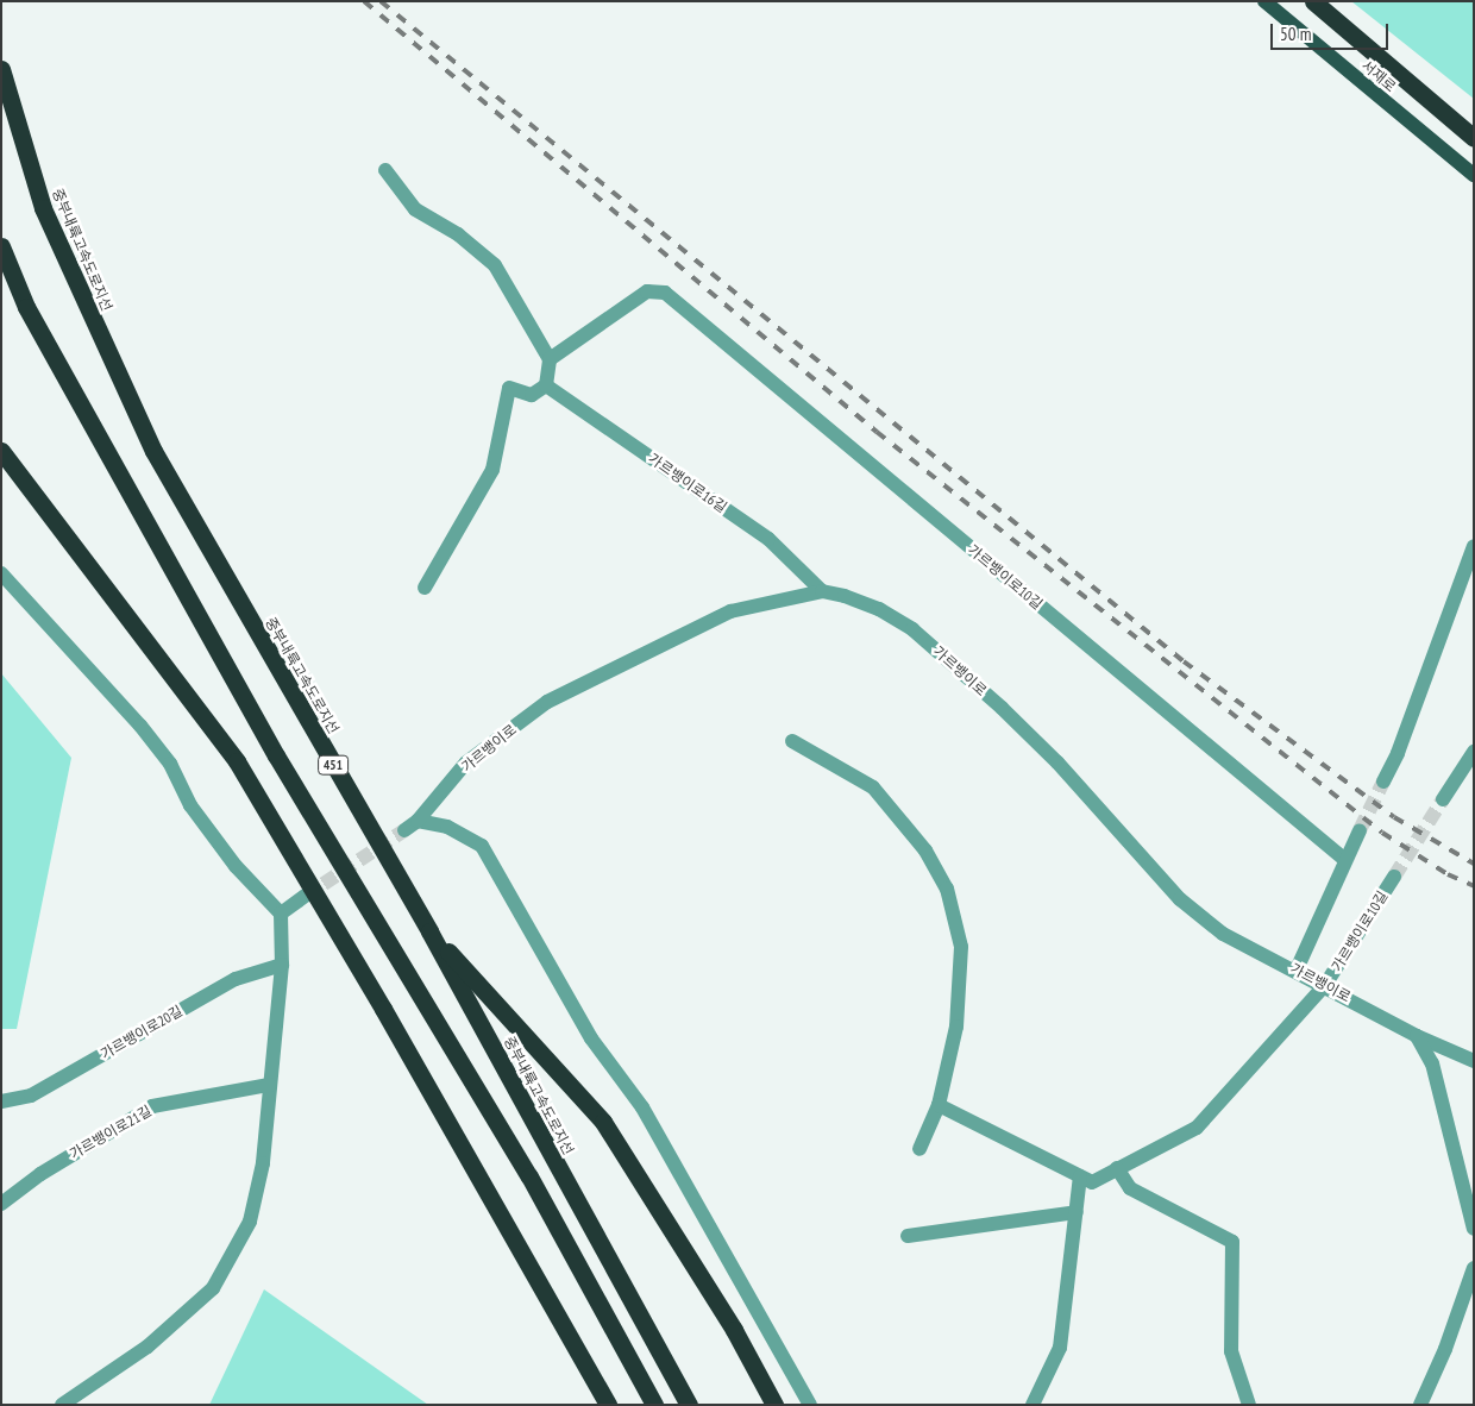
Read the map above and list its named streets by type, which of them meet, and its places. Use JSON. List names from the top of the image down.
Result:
{
  "streets": {
    "highway": ["중부내륙고속도로지선", "451"],
    "main road": ["서재로"],
    "street": [
      "가르뱅이로16길",
      "가르뱅이로10길",
      "가르뱅이로",
      "가르뱅이로20길",
      "가르뱅이로21길"
    ]
  },
  "crossings": [
    ["가르뱅이로16길", "가르뱅이로"],
    ["가르뱅이로10길", "가르뱅이로"]
  ],
  "scale_bar": "50 m"
}
